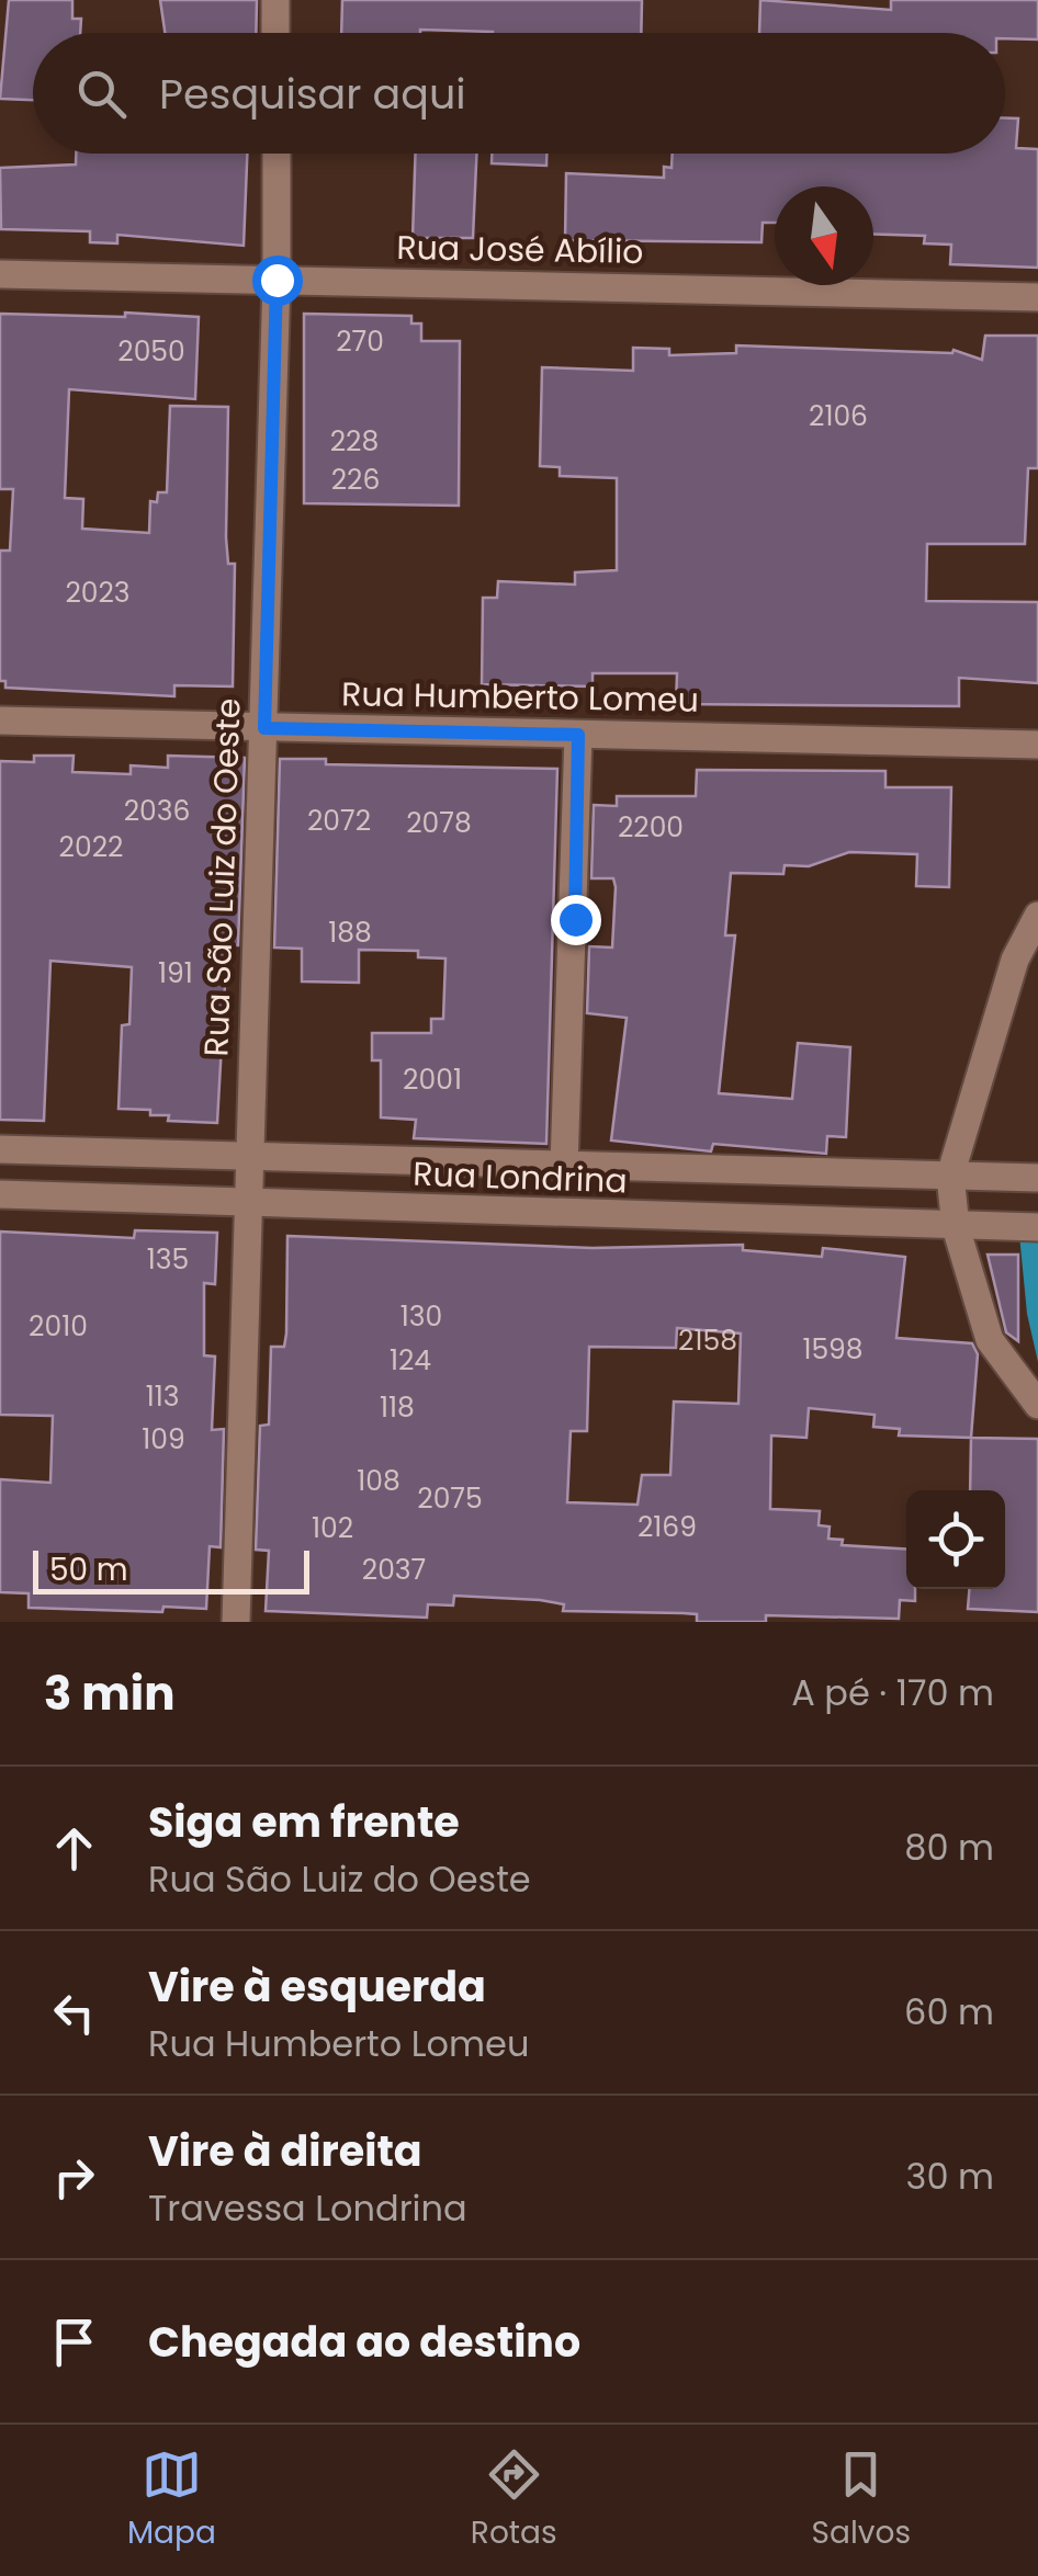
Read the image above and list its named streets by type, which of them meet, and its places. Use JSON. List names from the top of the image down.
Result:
{
  "streets": {
    "street": [
      "Rua José Abílio",
      "Rua Humberto Lomeu",
      "Rua São Luiz do Oeste",
      "Rua Londrina"
    ]
  },
  "crossings": [
    ["Rua José Abílio", "Rua São Luiz do Oeste"],
    ["Rua Humberto Lomeu", "Rua São Luiz do Oeste"],
    ["Rua São Luiz do Oeste", "Rua Londrina"]
  ],
  "house_numbers": [
    "270",
    "2050",
    "2106",
    "228",
    "226",
    "2023",
    "2036",
    "2072",
    "2078",
    "2200",
    "2022",
    "188",
    "191",
    "2001",
    "135",
    "130",
    "2010",
    "2158",
    "1598",
    "124",
    "113",
    "118",
    "109",
    "108",
    "2075",
    "2169",
    "102",
    "2037"
  ],
  "scale_bar": "50 m",
  "north": "bottom",
  "page": {
    "search": "Pesquisar aqui",
    "scale": "50 m",
    "heading": ["3 min", "A pé · 170 m"],
    "list": [
      ["Siga em frente", "Rua São Luiz do Oeste", "80 m"],
      ["Vire à esquerda", "Rua Humberto Lomeu", "60 m"],
      ["Vire à direita", "Travessa Londrina", "30 m"],
      "Chegada ao destino"
    ],
    "nav": ["Mapa", "Rotas", "Salvos"]
  }
}
